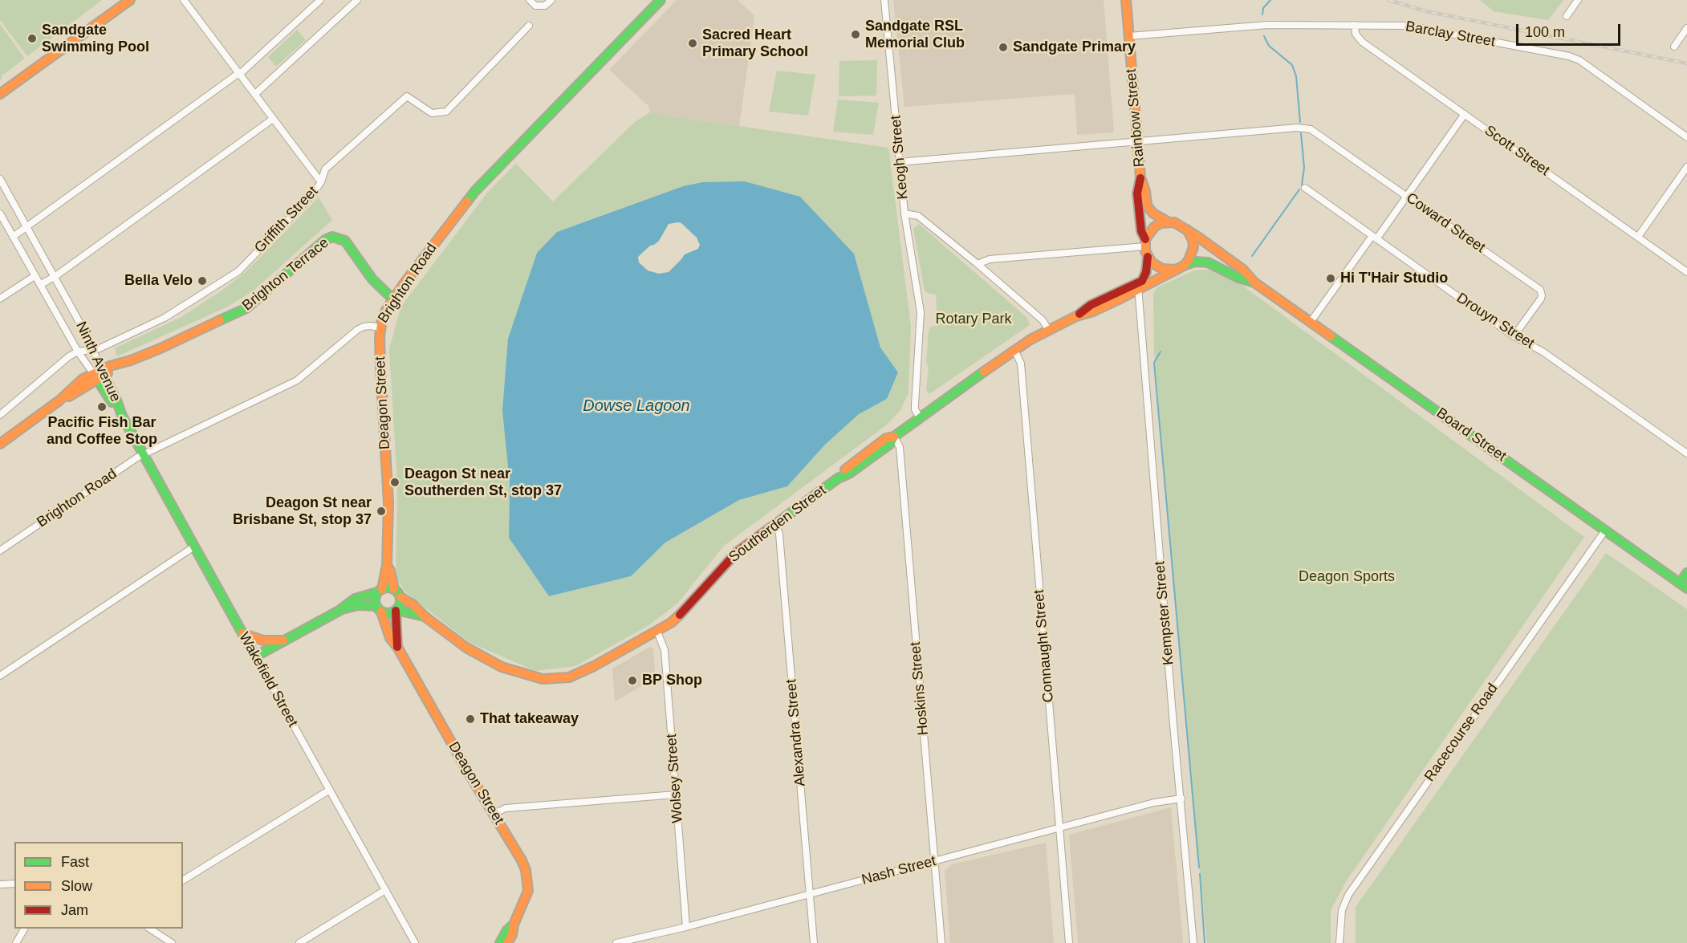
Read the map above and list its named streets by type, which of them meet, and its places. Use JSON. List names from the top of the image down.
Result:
{
  "streets": {
    "main road": [
      "Rainbow Street",
      "Brighton Terrace",
      "Brighton Road",
      "Ninth Avenue",
      "Deagon Street",
      "Board Street",
      "Southerden Street",
      "Wakefield Street"
    ],
    "street": [
      "Barclay Street",
      "Scott Street",
      "Keogh Street",
      "Griffith Street",
      "Coward Street",
      "Drouyn Street",
      "Kempster Street",
      "Connaught Street",
      "Hoskins Street",
      "Alexandra Street",
      "Racecourse Road",
      "Wolsey Street",
      "Nash Street"
    ]
  },
  "crossings": [
    ["Barclay Street", "Rainbow Street"],
    ["Barclay Street", "Scott Street"],
    ["Rainbow Street", "Coward Street"],
    ["Rainbow Street", "Board Street"],
    ["Rainbow Street", "Southerden Street"],
    ["Keogh Street", "Southerden Street"],
    ["Griffith Street", "Ninth Avenue"],
    ["Coward Street", "Drouyn Street"],
    ["Brighton Terrace", "Brighton Road"],
    ["Brighton Terrace", "Ninth Avenue"],
    ["Brighton Road", "Deagon Street"],
    ["Brighton Road", "Wakefield Street"],
    ["Ninth Avenue", "Wakefield Street"],
    ["Deagon Street", "Southerden Street"],
    ["Board Street", "Southerden Street"],
    ["Board Street", "Racecourse Road"],
    ["Southerden Street", "Kempster Street"],
    ["Southerden Street", "Connaught Street"],
    ["Southerden Street", "Hoskins Street"],
    ["Southerden Street", "Alexandra Street"],
    ["Southerden Street", "Wolsey Street"],
    ["Kempster Street", "Nash Street"],
    ["Connaught Street", "Nash Street"],
    ["Hoskins Street", "Nash Street"],
    ["Alexandra Street", "Nash Street"],
    ["Wolsey Street", "Nash Street"]
  ],
  "water": ["Dowse Lagoon"],
  "parks": ["Rotary Park", "Deagon Sports"],
  "places": [
    "Sandgate RSL Memorial Club",
    "Sandgate Swimming Pool",
    "Sacred Heart Primary School",
    "Sandgate Primary",
    "Hi T'Hair Studio",
    "Bella Velo",
    "Pacific Fish Bar and Coffee Stop",
    "Deagon St near Southerden St, stop 37",
    "Deagon St near Brisbane St, stop 37",
    "BP Shop",
    "That takeaway"
  ],
  "legend": ["Fast", "Slow", "Jam"],
  "scale_bar": "100 m"
}
